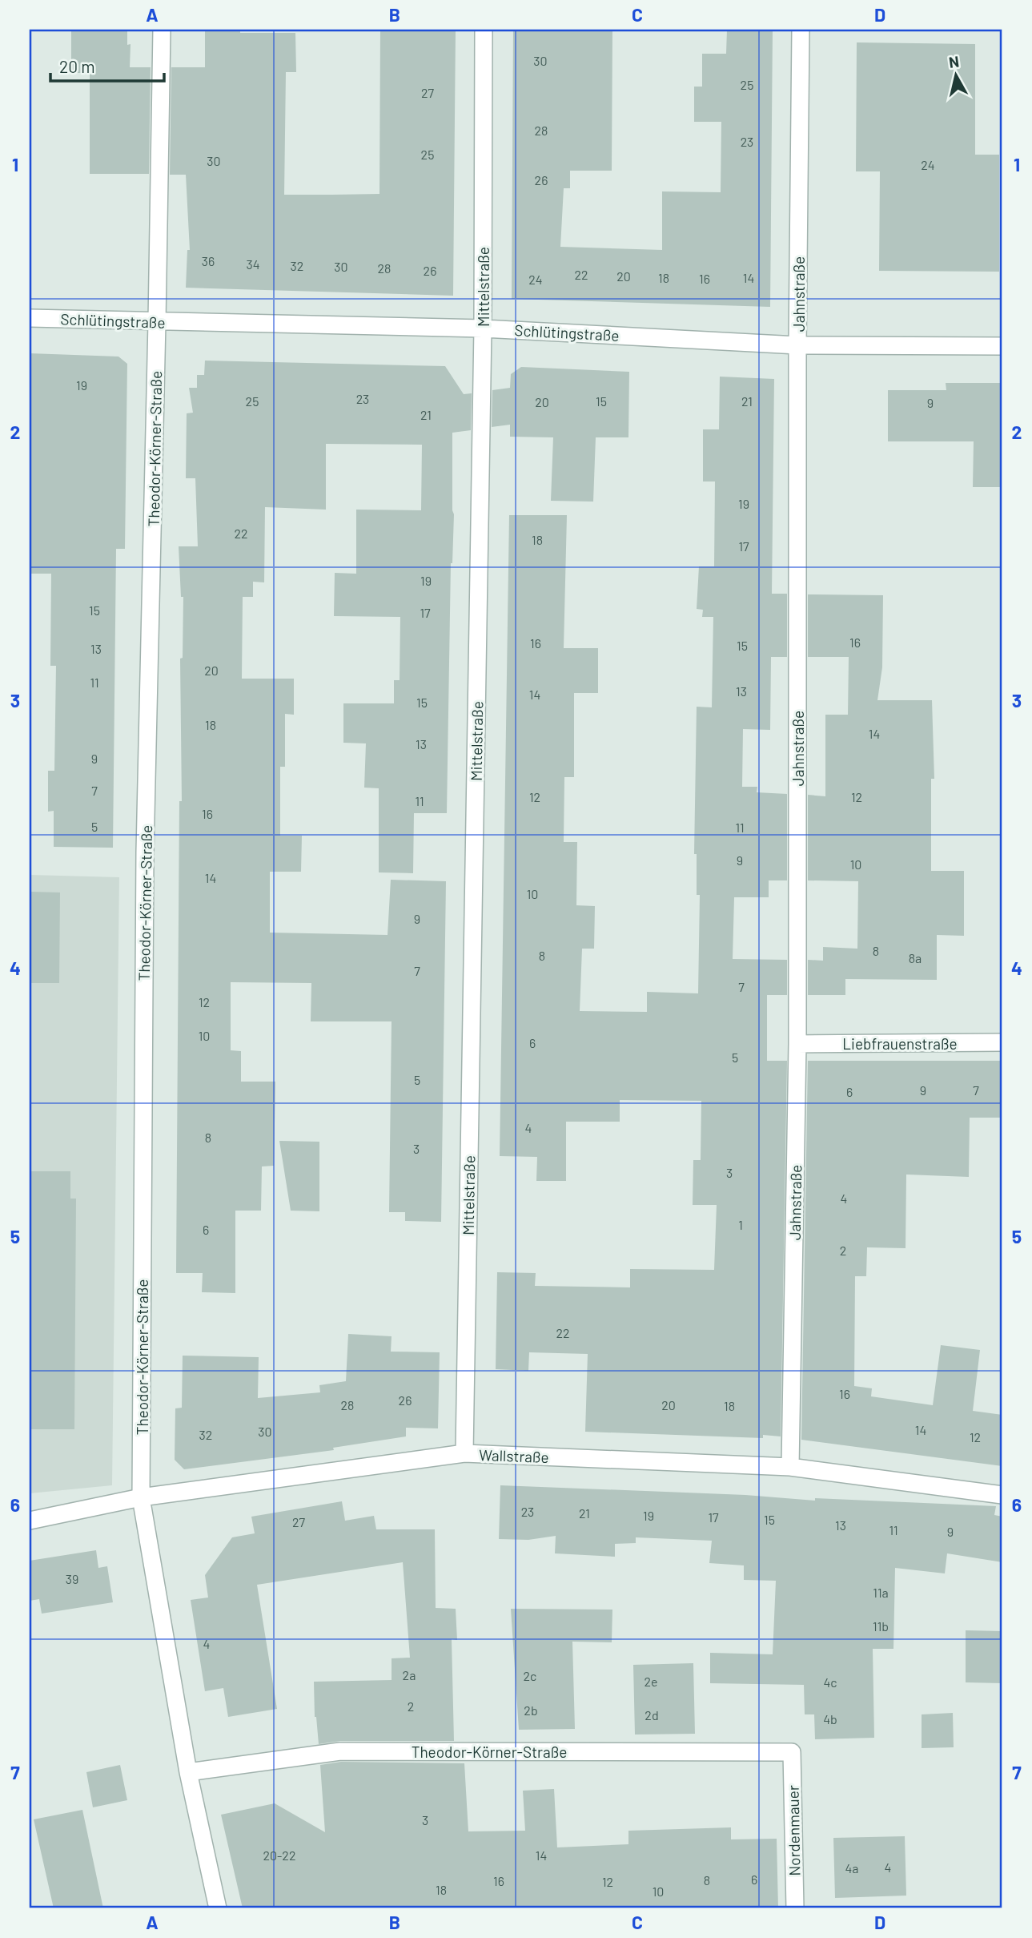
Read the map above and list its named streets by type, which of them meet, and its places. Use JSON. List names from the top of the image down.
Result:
{
  "streets": {
    "street": [
      "Mittelstraße",
      "Jahnstraße",
      "Schlütingstraße",
      "Theodor-Körner-Straße",
      "Liebfrauenstraße",
      "Wallstraße",
      "Nordenmauer"
    ]
  },
  "crossings": [
    ["Mittelstraße", "Schlütingstraße"],
    ["Mittelstraße", "Wallstraße"],
    ["Jahnstraße", "Schlütingstraße"],
    ["Jahnstraße", "Liebfrauenstraße"],
    ["Jahnstraße", "Wallstraße"],
    ["Schlütingstraße", "Theodor-Körner-Straße"],
    ["Theodor-Körner-Straße", "Wallstraße"],
    ["Theodor-Körner-Straße", "Nordenmauer"]
  ],
  "house_numbers": [
    "30",
    "25",
    "27",
    "28",
    "23",
    "25",
    "30",
    "24",
    "26",
    "36",
    "34",
    "32",
    "30",
    "28",
    "26",
    "22",
    "20",
    "18",
    "14",
    "16",
    "24",
    "19",
    "23",
    "25",
    "15",
    "21",
    "20",
    "9",
    "21",
    "19",
    "22",
    "18",
    "17",
    "19",
    "15",
    "17",
    "16",
    "16",
    "15",
    "13",
    "20",
    "11",
    "13",
    "14",
    "15",
    "18",
    "14",
    "13",
    "9",
    "7",
    "12",
    "12",
    "11",
    "16",
    "5",
    "11",
    "9",
    "10",
    "14",
    "10",
    "9",
    "8",
    "8",
    "8a",
    "7",
    "7",
    "12",
    "10",
    "6",
    "5",
    "5",
    "9",
    "7",
    "6",
    "4",
    "8",
    "3",
    "3",
    "4",
    "1",
    "6",
    "2",
    "22",
    "16",
    "26",
    "28",
    "20",
    "18",
    "14",
    "30",
    "32",
    "12",
    "23",
    "21",
    "19",
    "17",
    "15",
    "27",
    "13",
    "11",
    "9",
    "39",
    "11a",
    "11b",
    "4",
    "2a",
    "2c",
    "2e",
    "4c",
    "2",
    "2b",
    "2d",
    "4b",
    "3",
    "20-22",
    "14",
    "4",
    "4a",
    "6",
    "8",
    "16",
    "12",
    "18",
    "10"
  ],
  "scale_bar": "20 m",
  "north": "top",
  "grid": {
    "columns": [
      "A",
      "B",
      "C",
      "D"
    ],
    "rows": [
      "1",
      "2",
      "3",
      "4",
      "5",
      "6",
      "7"
    ]
  }
}
